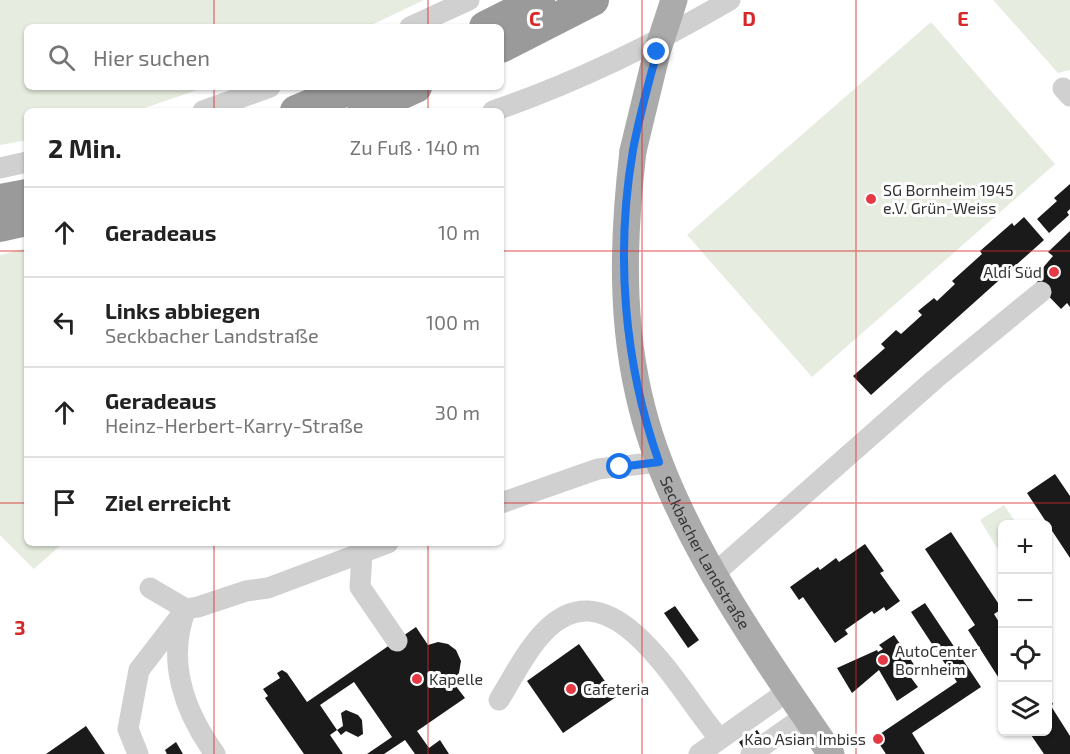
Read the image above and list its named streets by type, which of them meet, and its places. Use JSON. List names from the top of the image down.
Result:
{
  "streets": {
    "main road": ["Seckbacher Landstraße"]
  },
  "places": [
    "SG Bornheim 1945 e.V. Grün-Weiss",
    "Aldi Süd",
    "AutoCenter Bornheim",
    "Kapelle",
    "Cafeteria",
    "Kao Asian Imbiss"
  ],
  "page": {
    "search": "Hier suchen",
    "heading": ["2 Min.", "Zu Fuß · 140 m"],
    "list": [
      ["Geradeaus", "10 m"],
      ["Links abbiegen", "Seckbacher Landstraße", "100 m"],
      ["Geradeaus", "Heinz-Herbert-Karry-Straße", "30 m"],
      "Ziel erreicht"
    ],
    "map_buttons": ["+", "−"]
  },
  "grid": {
    "columns": ["C", "D", "E"],
    "rows": ["3"]
  }
}
